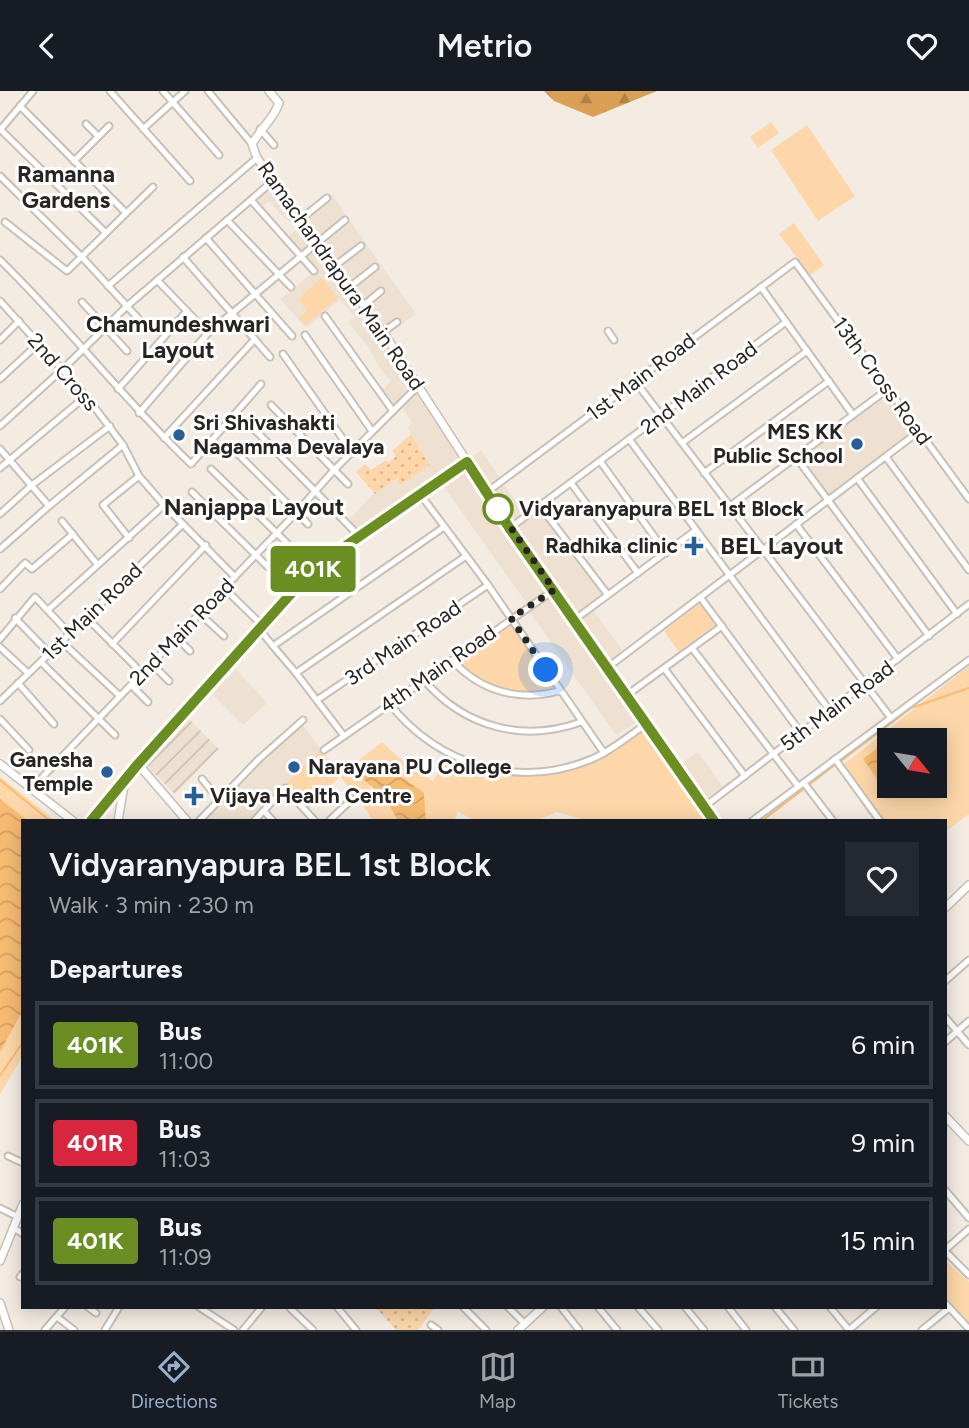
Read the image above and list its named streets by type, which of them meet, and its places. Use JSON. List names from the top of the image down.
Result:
{
  "streets": {
    "main road": ["Ramachandrapura Main Road"],
    "street": [
      "2nd Cross",
      "1st Main Road",
      "13th Cross Road",
      "2nd Main Road",
      "3rd Main Road",
      "4th Main Road",
      "5th Main Road"
    ]
  },
  "crossings": [
    ["Ramachandrapura Main Road", "1st Main Road"],
    ["Ramachandrapura Main Road", "2nd Main Road"],
    ["Ramachandrapura Main Road", "4th Main Road"],
    ["Ramachandrapura Main Road", "5th Main Road"],
    ["2nd Cross", "1st Main Road"],
    ["2nd Cross", "2nd Main Road"],
    ["1st Main Road", "13th Cross Road"]
  ],
  "districts": [
    "Ramanna Gardens",
    "Chamundeshwari Layout",
    "Nanjappa Layout",
    "BEL Layout"
  ],
  "places": {
    "other": [
      "Sri Shivashakti Nagamma Devalaya",
      "MES KK Public School",
      "Vidyaranyapura BEL 1st Block",
      "Narayana PU College",
      "Ganesha Temple"
    ],
    "health": ["Radhika clinic", "Vijaya Health Centre"]
  },
  "lines": ["bus line 401K"],
  "north": "bottom right",
  "page": {
    "header": "Metrio",
    "on_map": "401K",
    "heading": [
      ["Vidyaranyapura BEL 1st Block", "Walk · 3 min · 230 m"],
      "Departures"
    ],
    "list": [
      {
        "mark": "401K",
        "name": "Bus",
        "note": "11:00",
        "value": "6 min"
      },
      {
        "mark": "401R",
        "name": "Bus",
        "note": "11:03",
        "value": "9 min"
      },
      {
        "mark": "401K",
        "name": "Bus",
        "note": "11:09",
        "value": "15 min"
      }
    ],
    "tabs": ["Directions", "Map", "Tickets"]
  }
}
